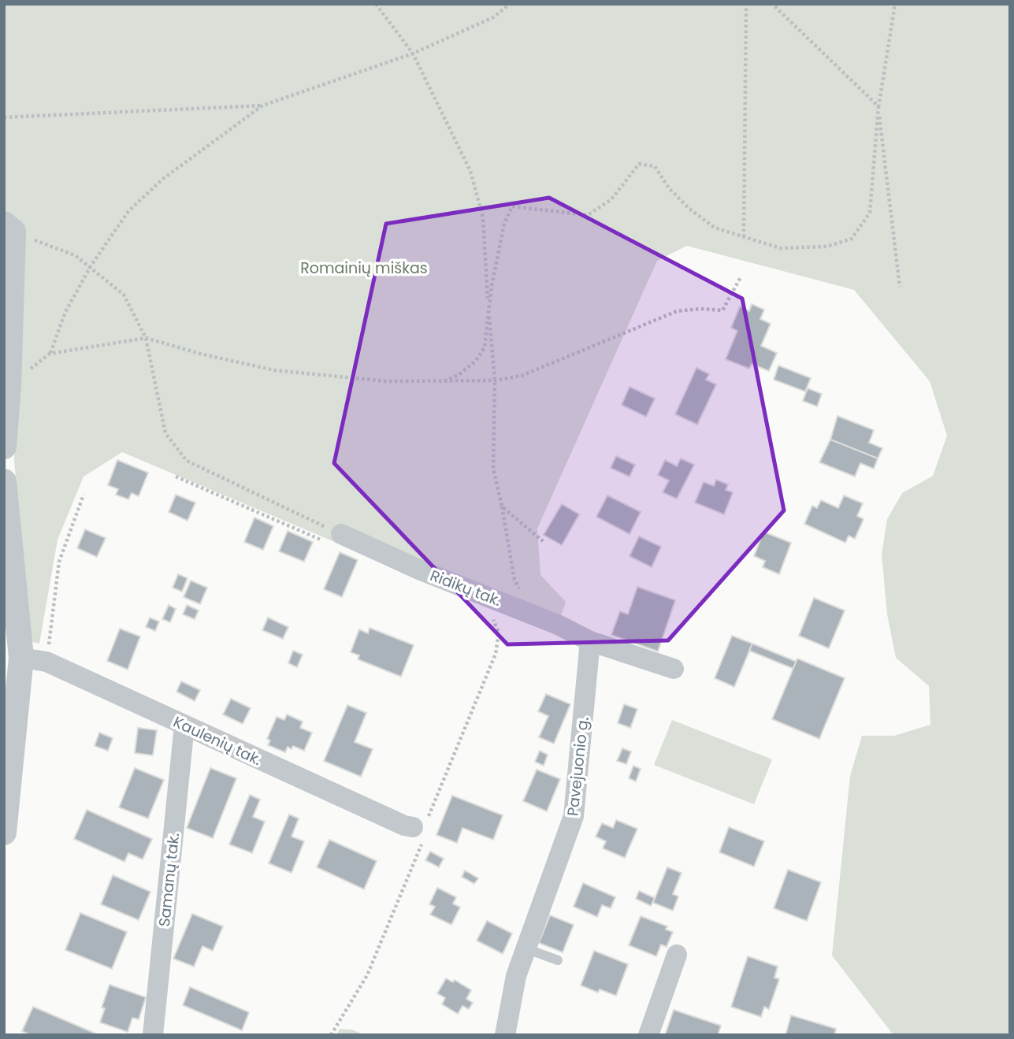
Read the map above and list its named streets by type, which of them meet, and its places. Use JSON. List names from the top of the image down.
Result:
{
  "streets": {
    "street": [
      "Ridikų tak.",
      "Kaulenių tak.",
      "Pavejuonio g.",
      "Samanų tak."
    ]
  },
  "crossings": [
    ["Ridikų tak.", "Pavejuonio g."],
    ["Kaulenių tak.", "Samanų tak."]
  ],
  "parks": ["Romainių miškas"]
}
